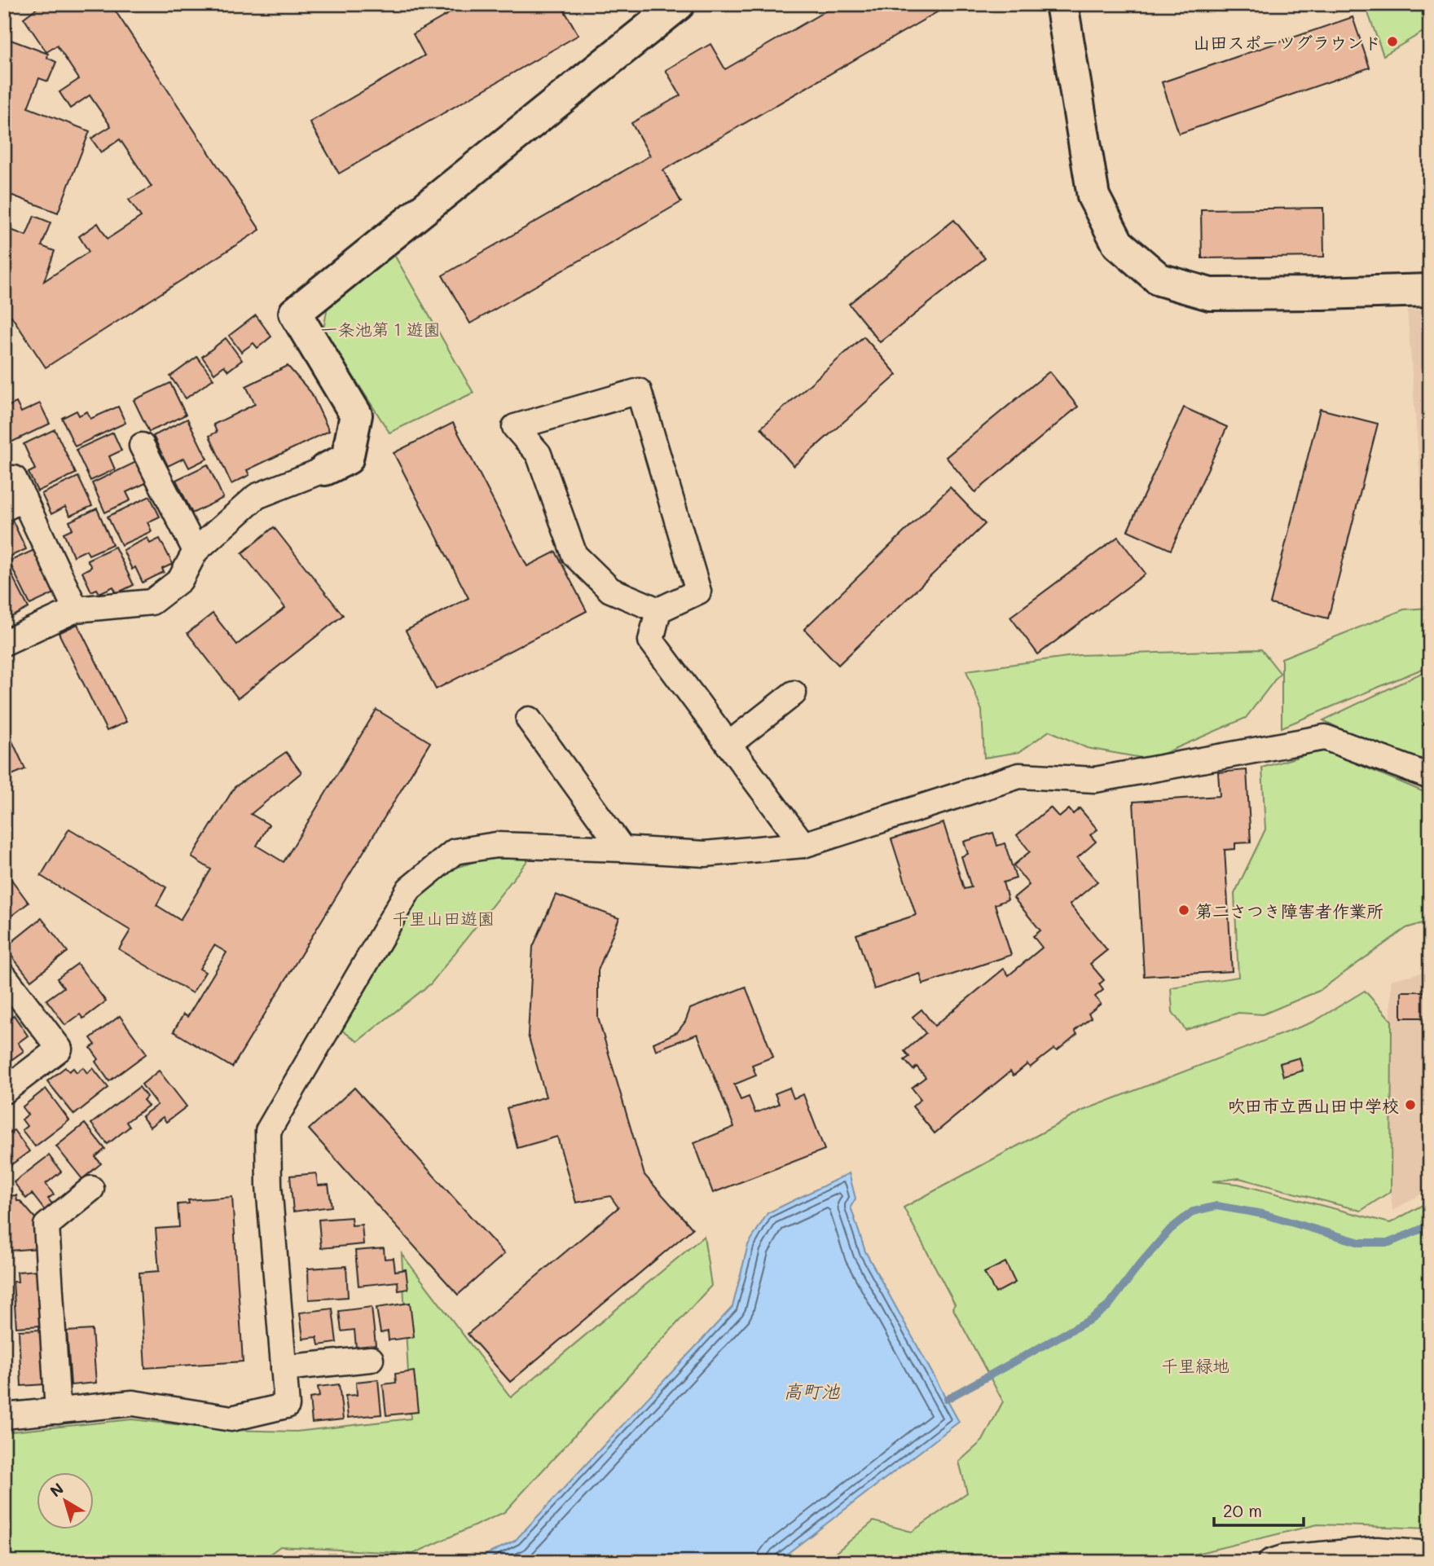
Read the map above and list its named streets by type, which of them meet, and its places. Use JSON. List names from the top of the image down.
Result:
{
  "water": ["高町池"],
  "parks": ["一条池第１遊園", "千里山田遊園", "千里緑地"],
  "places": ["山田スポーツグラウンド", "第二さつき障害者作業所", "吹田市立西山田中学校"],
  "scale_bar": "20 m",
  "north": "top left"
}
